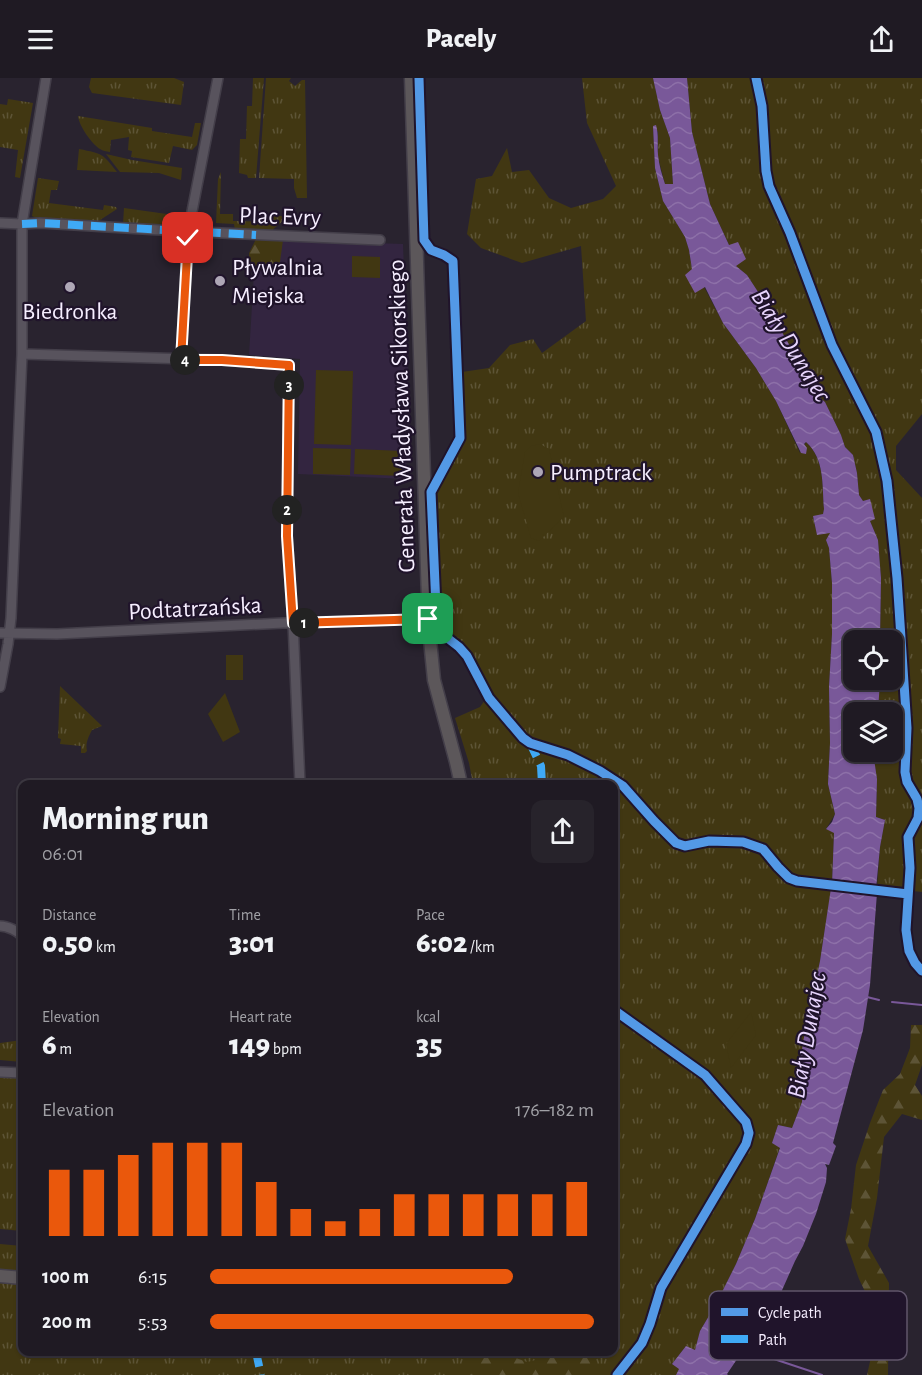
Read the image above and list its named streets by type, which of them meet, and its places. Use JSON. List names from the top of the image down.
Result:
{
  "streets": {
    "street": ["Plac Evry", "Generała Władysława Sikorskiego", "Podtatrzańska"]
  },
  "crossings": [
    ["Generała Władysława Sikorskiego", "Podtatrzańska"]
  ],
  "water": ["Biały Dunajec"],
  "places": ["Pływalnia Miejska", "Biedronka", "Pumptrack"],
  "legend": ["Cycle path", "Path"],
  "page": {
    "header": "Pacely",
    "pins": [
      "4",
      "3",
      "2",
      "1"
    ],
    "heading": ["Morning run", "06:01"],
    "stats": [
      ["Distance", "0.50 km"],
      ["Time", "3:01"],
      ["Pace", "6:02 /km"],
      ["Elevation", "6 m"],
      ["Heart rate", "149 bpm"],
      ["kcal", "35"]
    ],
    "chart": ["Elevation", "176–182 m"],
    "list": [
      {
        "name": "100 m",
        "note": "6:15"
      },
      {
        "name": "200 m",
        "note": "5:53"
      }
    ]
  }
}
